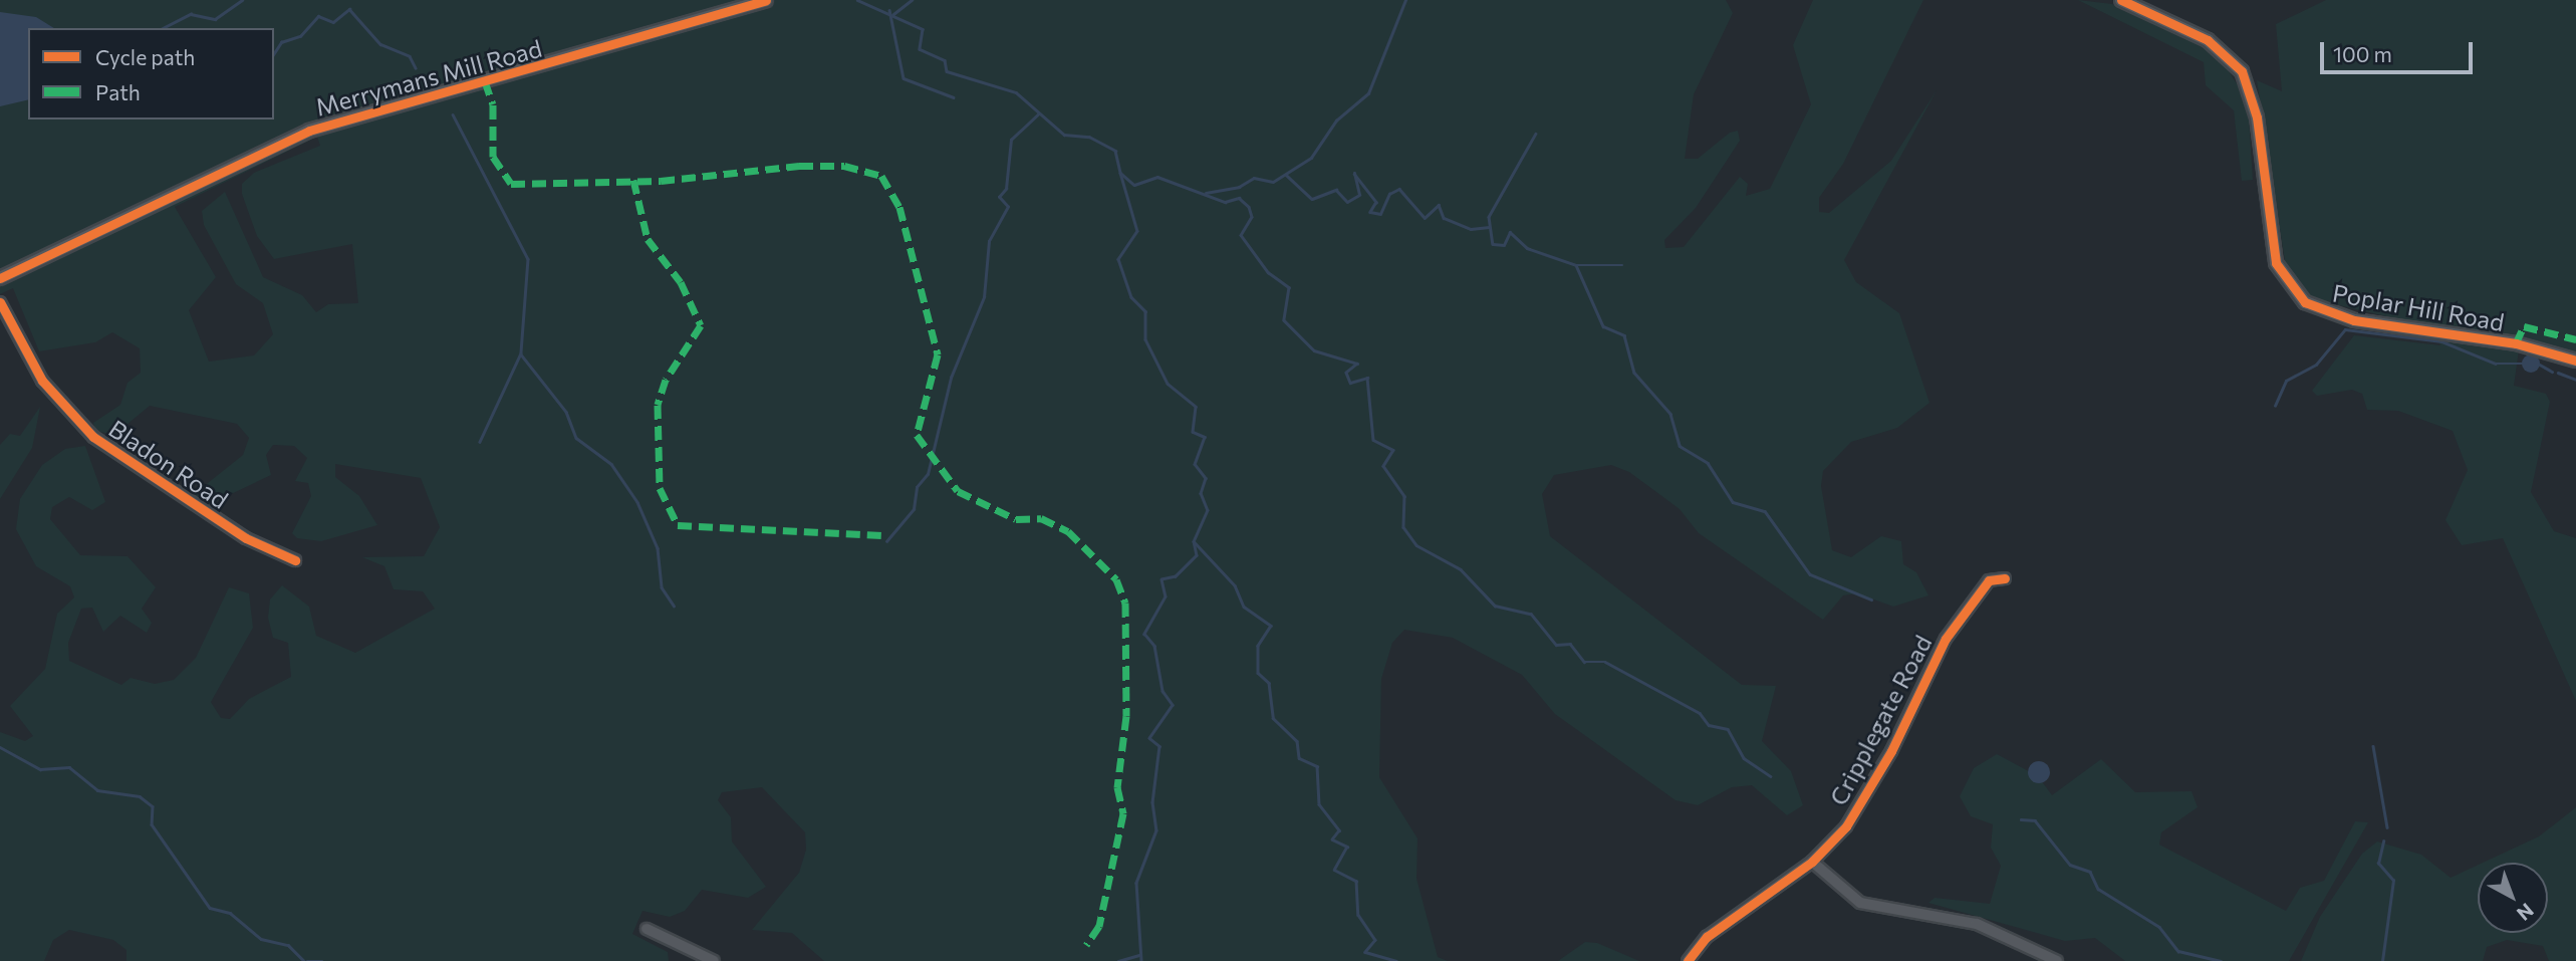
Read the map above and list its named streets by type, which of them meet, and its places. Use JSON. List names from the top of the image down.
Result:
{
  "streets": {
    "street": [
      "Merrymans Mill Road",
      "Poplar Hill Road",
      "Bladon Road",
      "Cripplegate Road"
    ]
  },
  "legend": ["Cycle path", "Path"],
  "scale_bar": "100 m",
  "north": "bottom right"
}
